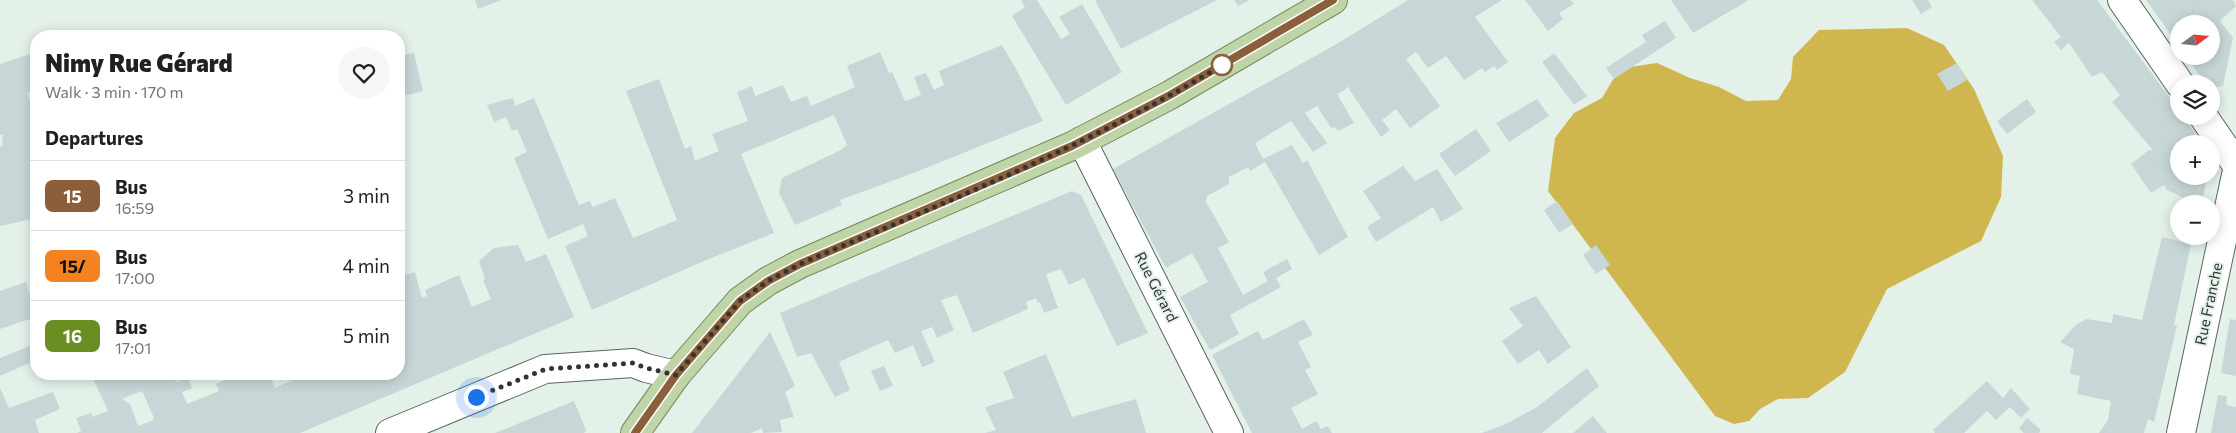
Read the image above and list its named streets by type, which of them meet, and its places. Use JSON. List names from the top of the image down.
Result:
{
  "streets": {
    "street": ["Rue Gérard", "Rue Franche"]
  },
  "lines": ["bus line 15"],
  "north": "right",
  "page": {
    "map_buttons": ["+", "−"],
    "heading": [
      ["Nimy Rue Gérard", "Walk · 3 min · 170 m"],
      "Departures"
    ],
    "list": [
      {
        "mark": "15",
        "name": "Bus",
        "note": "16:59",
        "value": "3 min"
      },
      {
        "mark": "15/",
        "name": "Bus",
        "note": "17:00",
        "value": "4 min"
      },
      {
        "mark": "16",
        "name": "Bus",
        "note": "17:01",
        "value": "5 min"
      }
    ]
  }
}
